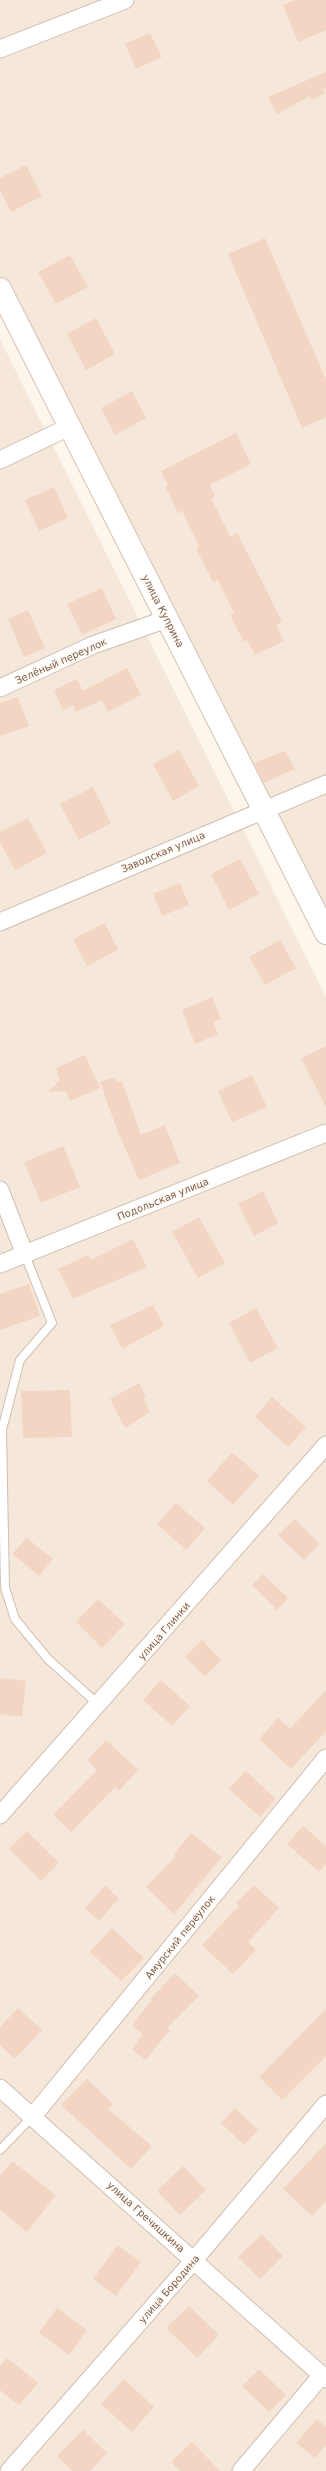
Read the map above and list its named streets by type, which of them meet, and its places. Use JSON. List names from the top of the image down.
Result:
{
  "streets": {
    "street": [
      "улица Куприна",
      "Зелёный переулок",
      "Заводская улица",
      "Подольская улица",
      "улица Глинки",
      "Амурский переулок",
      "улица Гречишкина",
      "улица Бородина"
    ]
  },
  "crossings": [
    ["улица Куприна", "Зелёный переулок"],
    ["улица Куприна", "Заводская улица"],
    ["Амурский переулок", "улица Гречишкина"],
    ["улица Гречишкина", "улица Бородина"]
  ]
}
